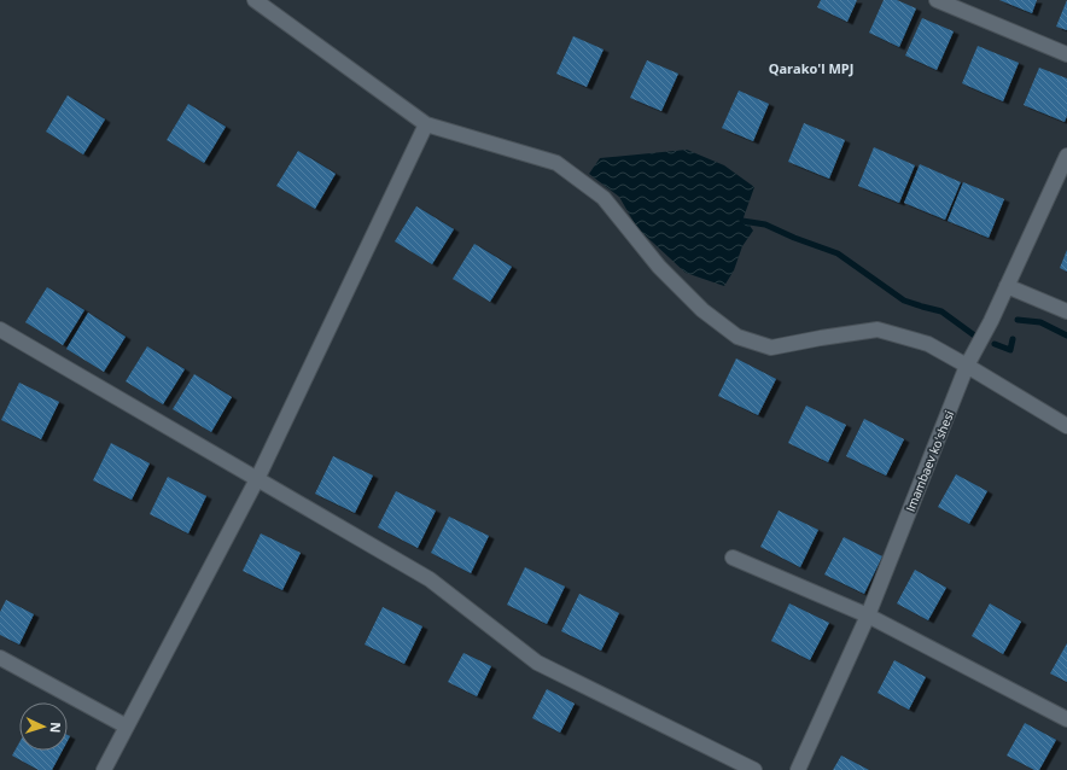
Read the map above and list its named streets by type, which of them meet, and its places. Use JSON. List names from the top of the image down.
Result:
{
  "streets": {
    "street": ["Imambaev ko'shesi"]
  },
  "districts": ["Qarako'l MPJ"],
  "north": "right"
}
